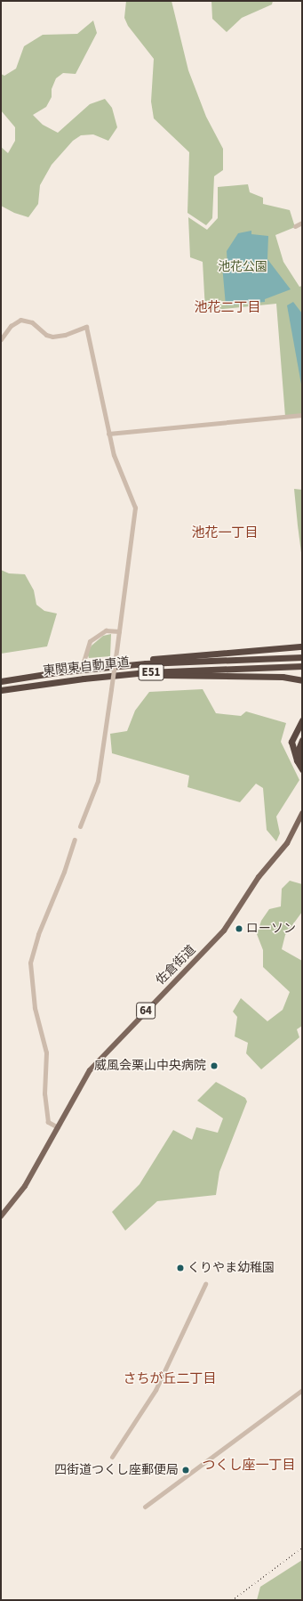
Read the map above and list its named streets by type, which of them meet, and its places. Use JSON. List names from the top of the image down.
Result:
{
  "streets": {
    "highway": ["東関東自動車道", "E51"],
    "main road": ["佐倉街道", "64"]
  },
  "districts": [
    "池花二丁目",
    "池花一丁目",
    "さちが丘二丁目",
    "つくし座一丁目"
  ],
  "parks": ["池花公園"],
  "places": [
    "ローソン",
    "威風会栗山中央病院",
    "くりやま幼稚園",
    "四街道つくし座郵便局"
  ]
}
